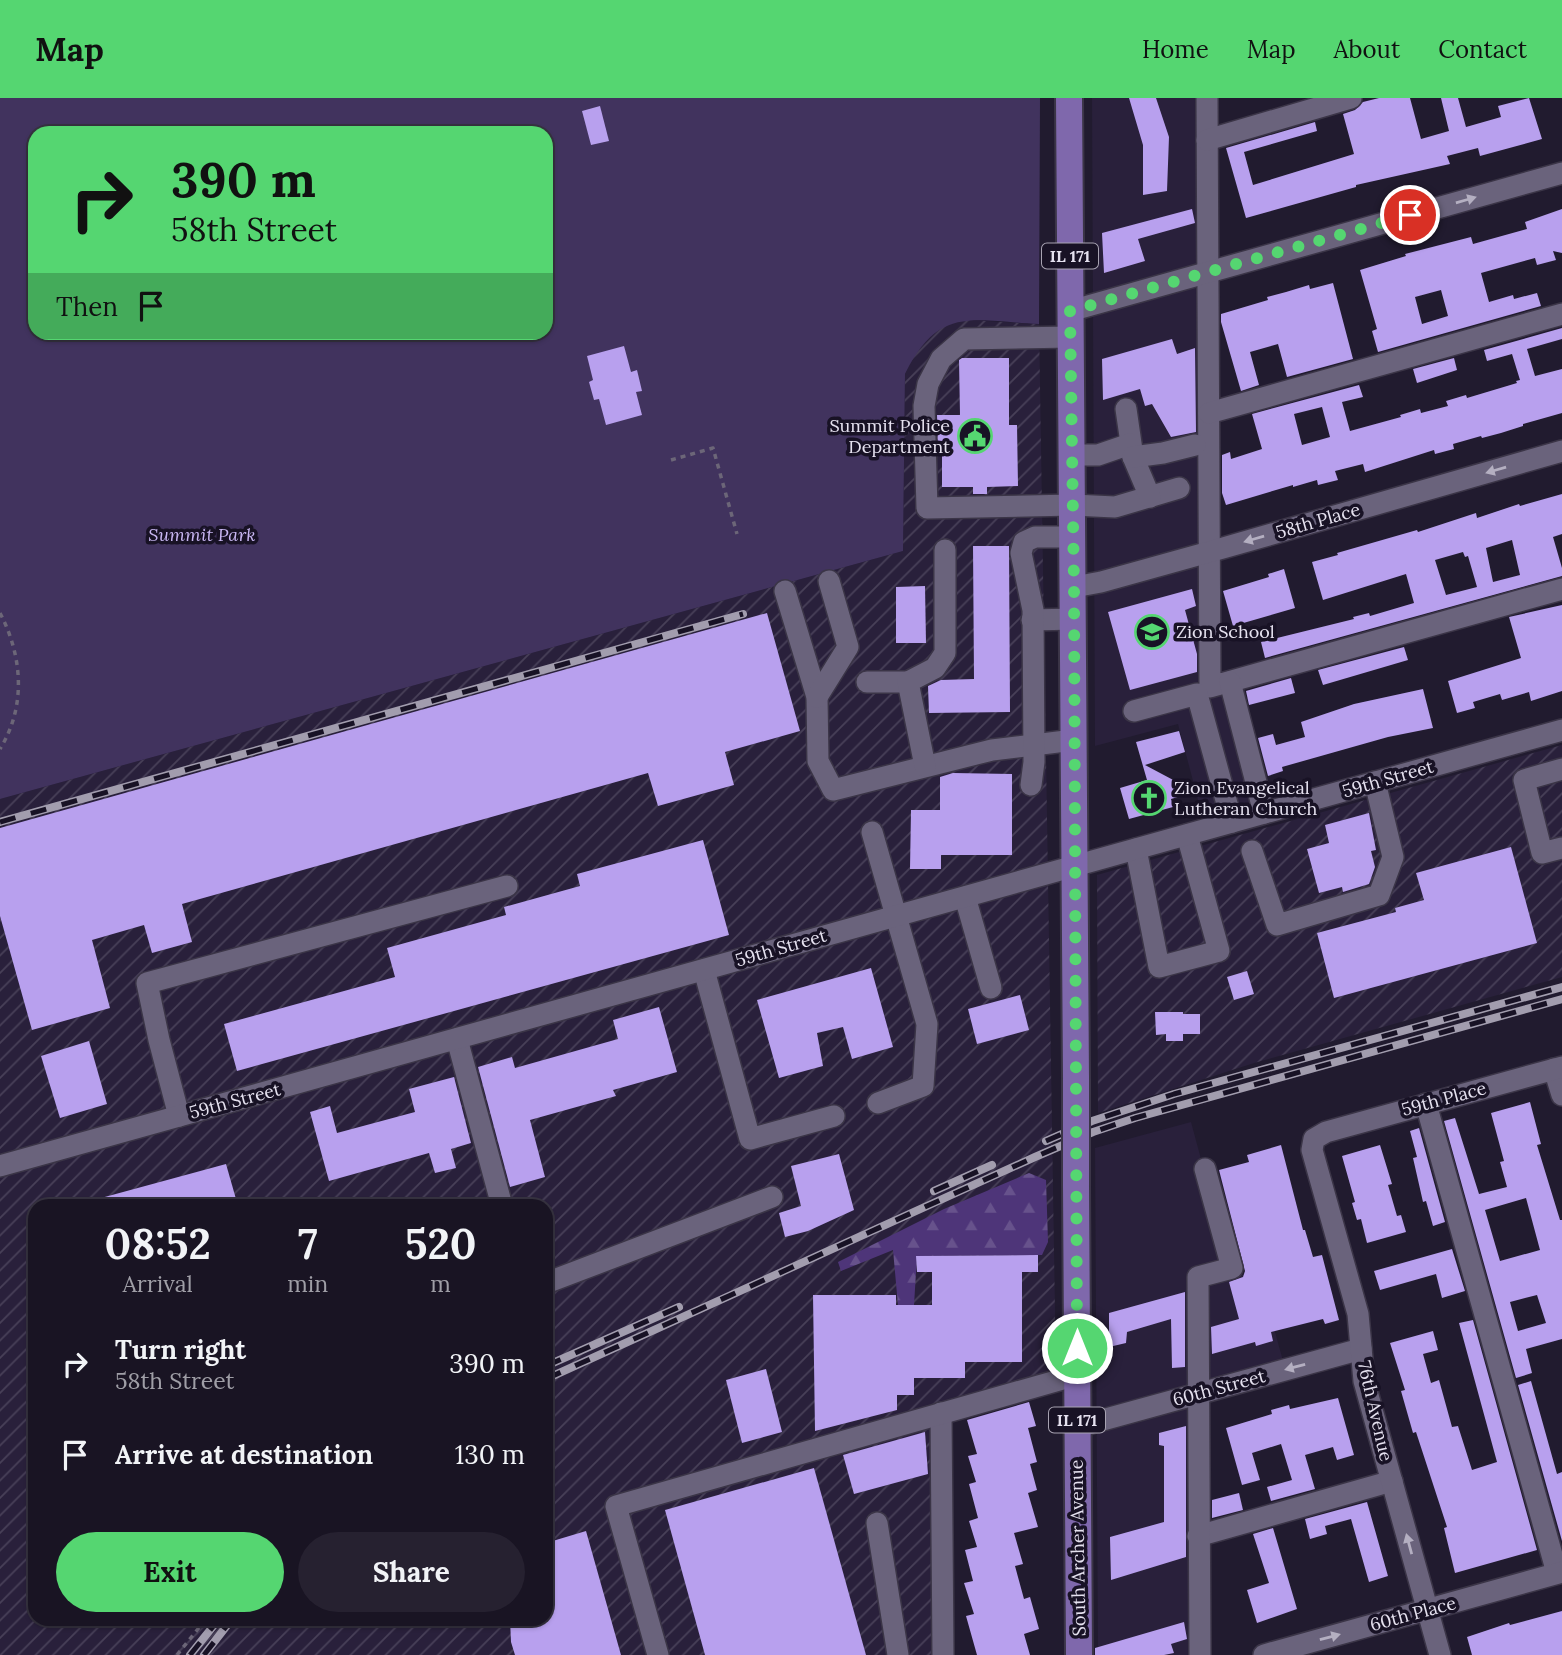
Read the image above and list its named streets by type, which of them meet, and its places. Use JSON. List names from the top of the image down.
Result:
{
  "streets": {
    "main road": ["IL 171", "South Archer Avenue"],
    "street": [
      "58th Place",
      "59th Street",
      "59th Place",
      "60th Street",
      "76th Avenue",
      "60th Place"
    ]
  },
  "crossings": [
    ["58th Place", "South Archer Avenue"],
    ["59th Street", "South Archer Avenue"],
    ["59th Place", "76th Avenue"],
    ["60th Street", "76th Avenue"],
    ["60th Street", "South Archer Avenue"],
    ["76th Avenue", "60th Place"]
  ],
  "parks": ["Summit Park"],
  "places": {
    "public building": ["Summit Police Department"],
    "school or university": ["Zion School"],
    "church": ["Zion Evangelical Lutheran Church"]
  },
  "page": {
    "header": "Map",
    "nav": [
      "Home",
      "Map",
      "About",
      "Contact"
    ],
    "turn": ["390 m", "58th Street"],
    "then": "Then",
    "eta": [
      "08:52",
      "Arrival",
      "7",
      "min",
      "520",
      "m"
    ],
    "list": [
      {
        "name": "Turn right",
        "note": "58th Street",
        "value": "390 m"
      },
      {
        "name": "Arrive at destination",
        "value": "130 m"
      }
    ],
    "buttons": ["Exit", "Share"]
  }
}
